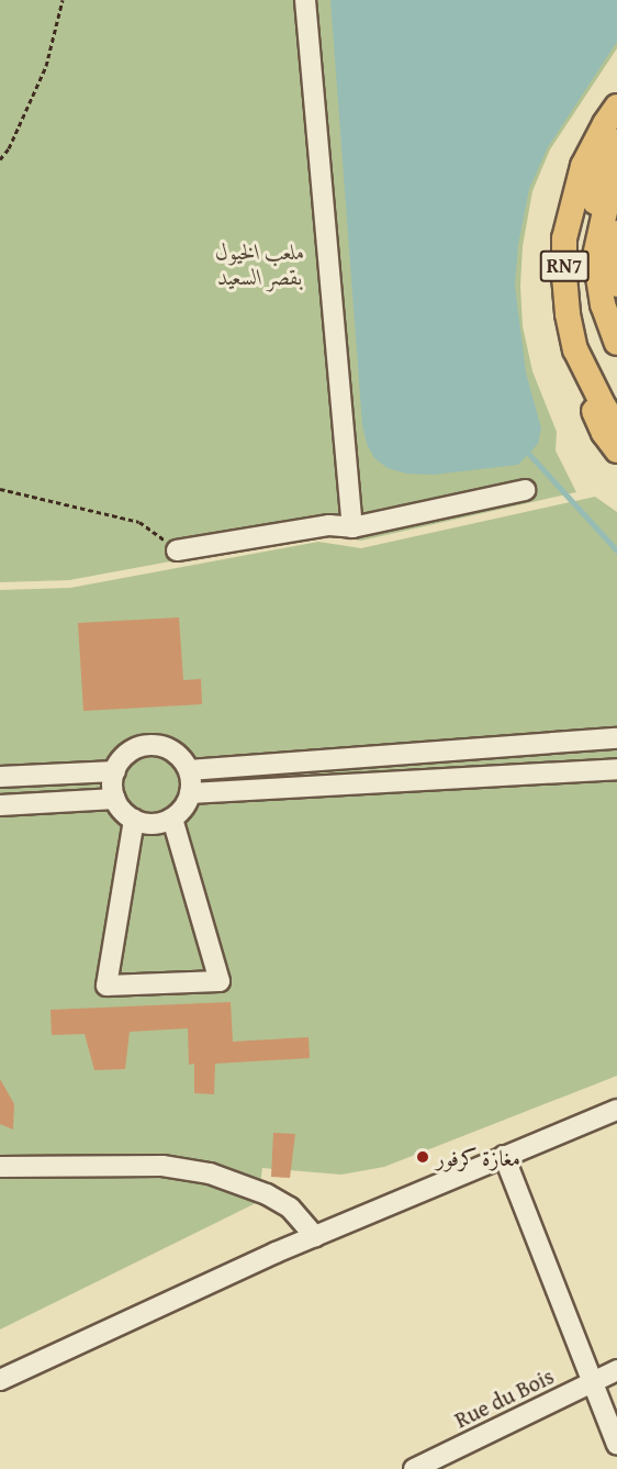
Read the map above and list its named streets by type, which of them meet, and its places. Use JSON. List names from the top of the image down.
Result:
{
  "streets": {
    "main road": ["RN7"],
    "street": ["Rue du Bois"]
  },
  "parks": ["ملعب الخيول بقصر السعيد"],
  "places": ["مغازة كرفور"]
}
